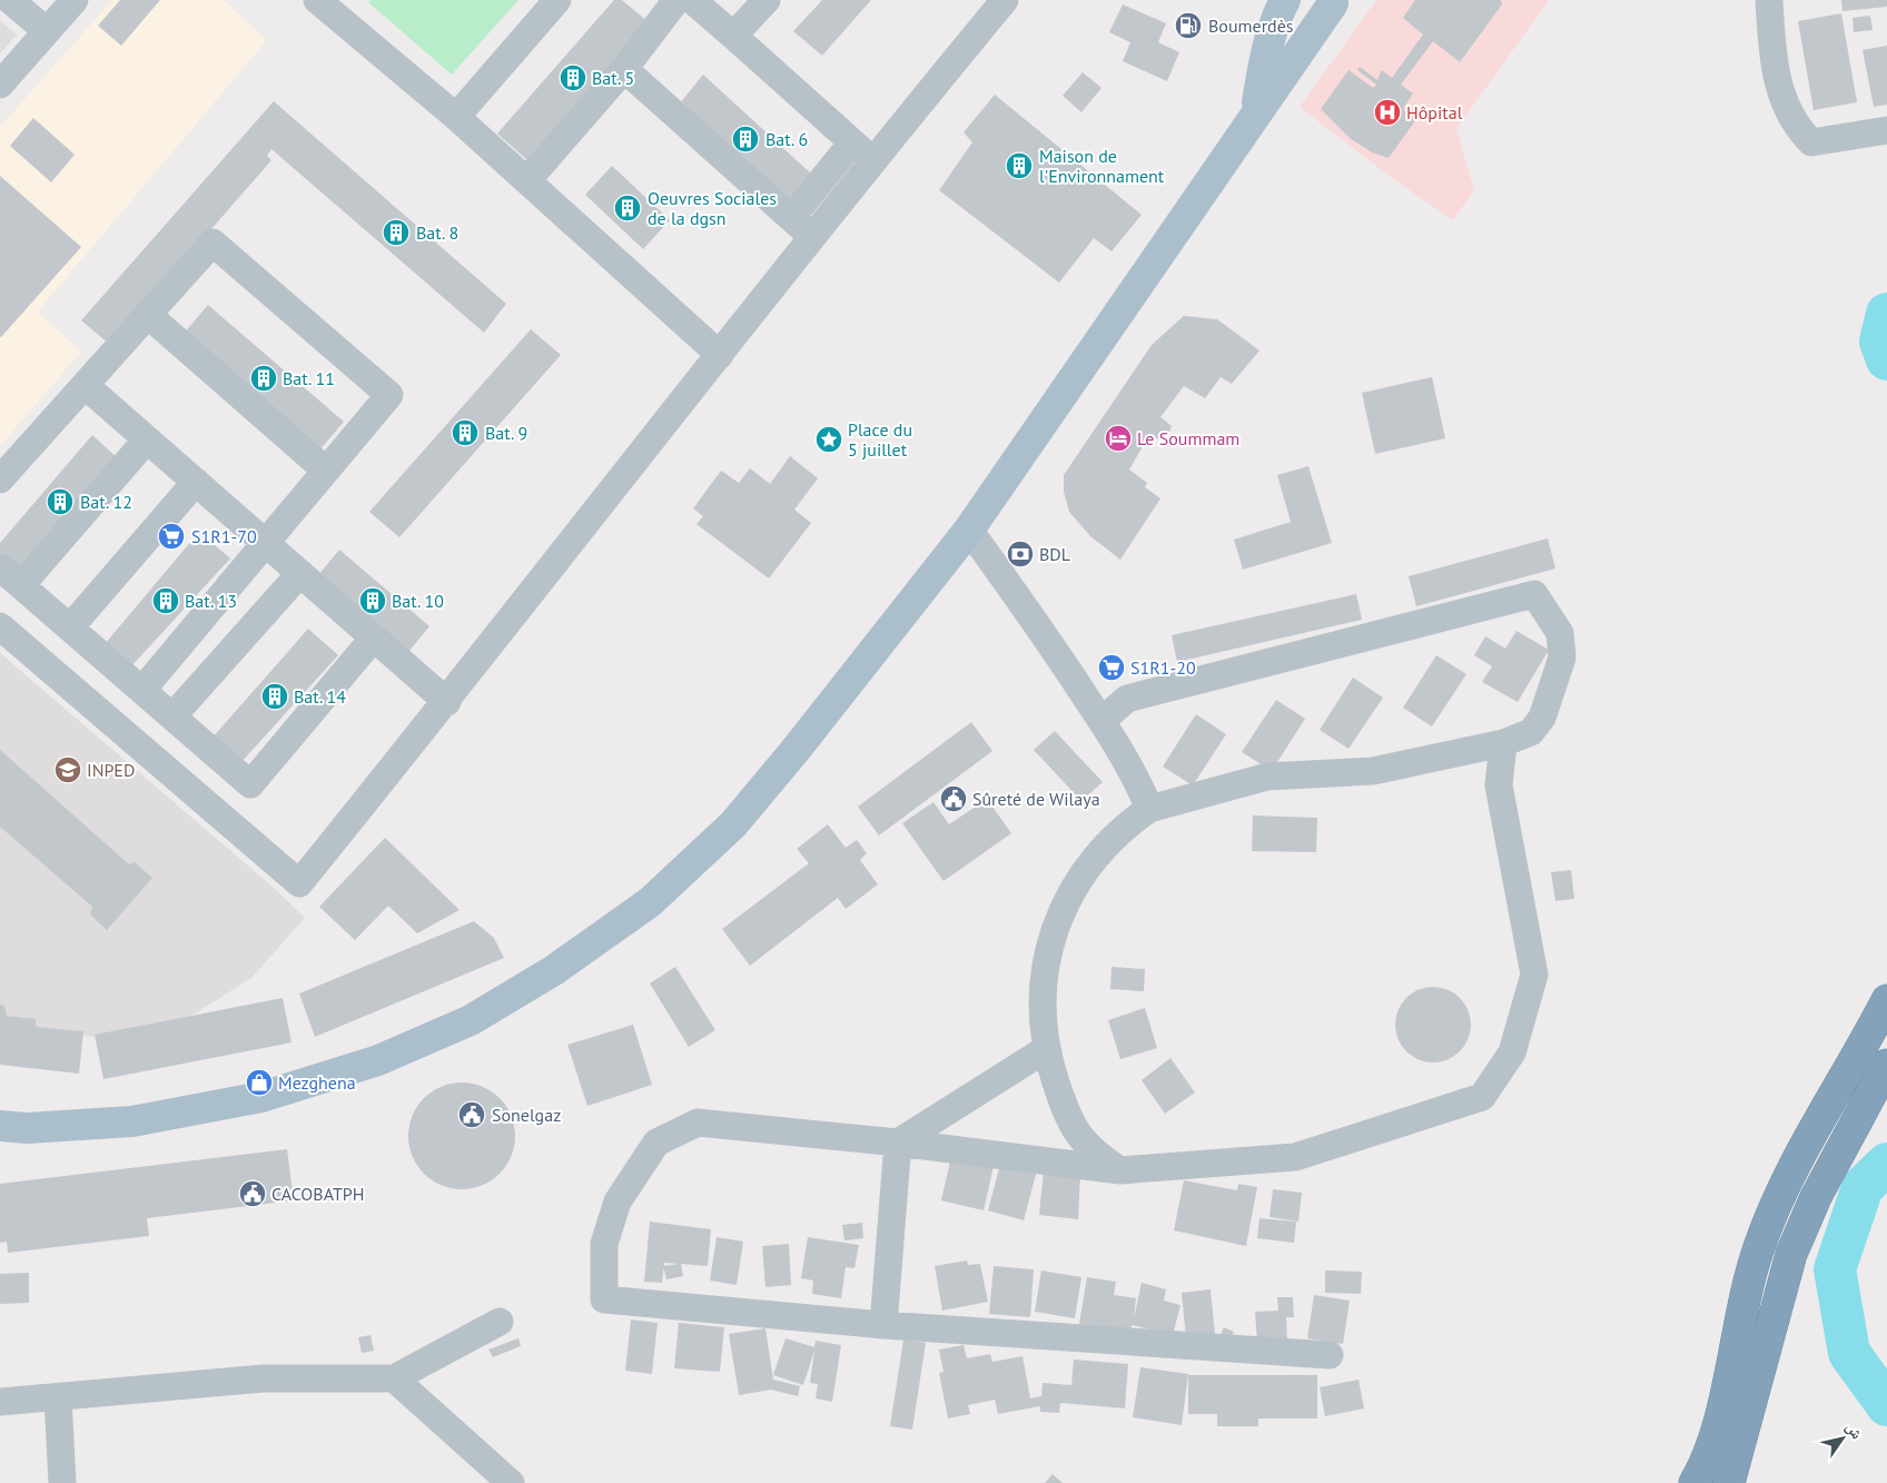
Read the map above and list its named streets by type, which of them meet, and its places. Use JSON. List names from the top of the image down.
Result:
{
  "places": {
    "fuel station": ["Boumerdès"],
    "building": [
      "Bat. 5",
      "Bat. 6",
      "Maison de l'Environnament",
      "Oeuvres Sociales de la dgsn",
      "Bat. 8",
      "Bat. 11",
      "Bat. 9",
      "Bat. 12",
      "Bat. 13",
      "Bat. 10",
      "Bat. 14"
    ],
    "hospital": ["Hôpital"],
    "hotel": ["Le Soummam"],
    "place": ["Place du 5 juillet"],
    "supermarket": ["S1R1-70", "S1R1-20"],
    "bank": ["BDL"],
    "school or university": ["INPED"],
    "public building": ["Sûreté de Wilaya", "Sonelgaz", "CACOBATPH"],
    "shop": ["Mezghena"]
  },
  "north": "top right"
}
